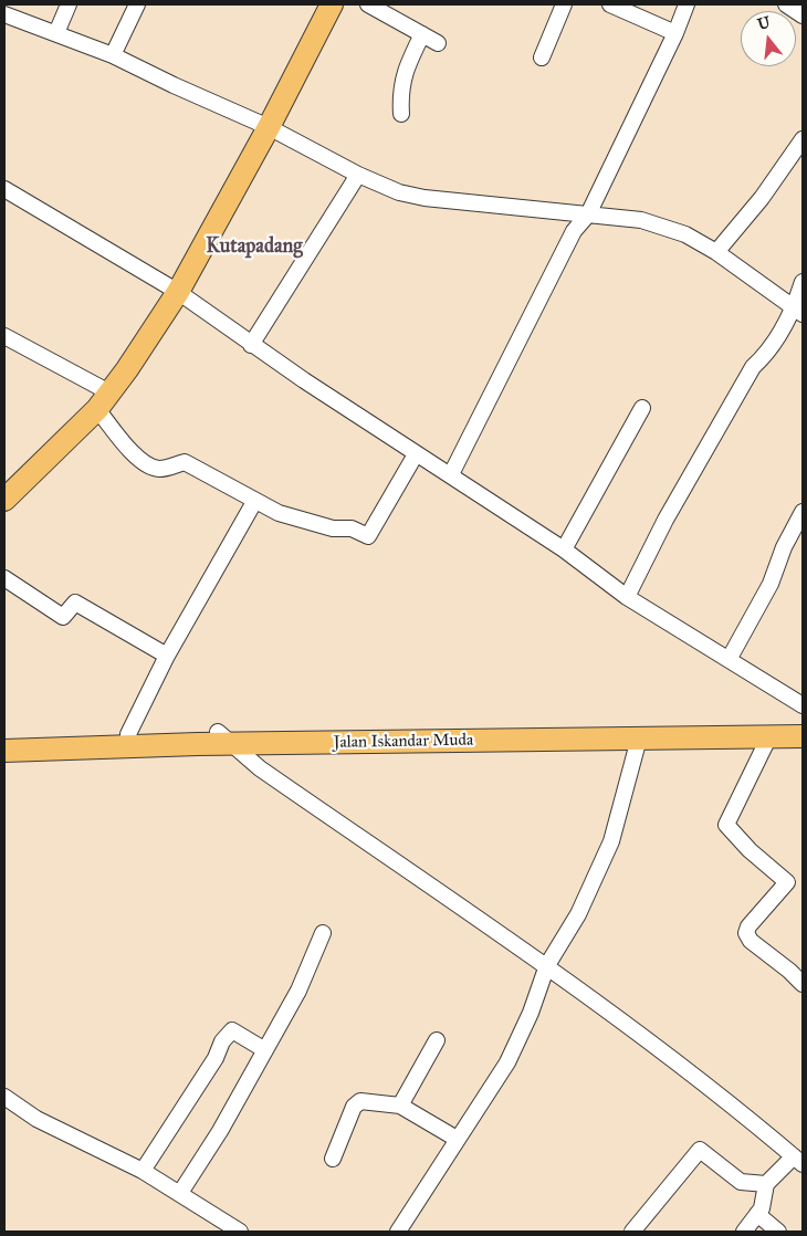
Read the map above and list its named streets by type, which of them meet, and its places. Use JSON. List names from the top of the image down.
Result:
{
  "streets": {
    "highway": ["Jalan Iskandar Muda"]
  },
  "districts": ["Kutapadang"],
  "north": "top"
}
